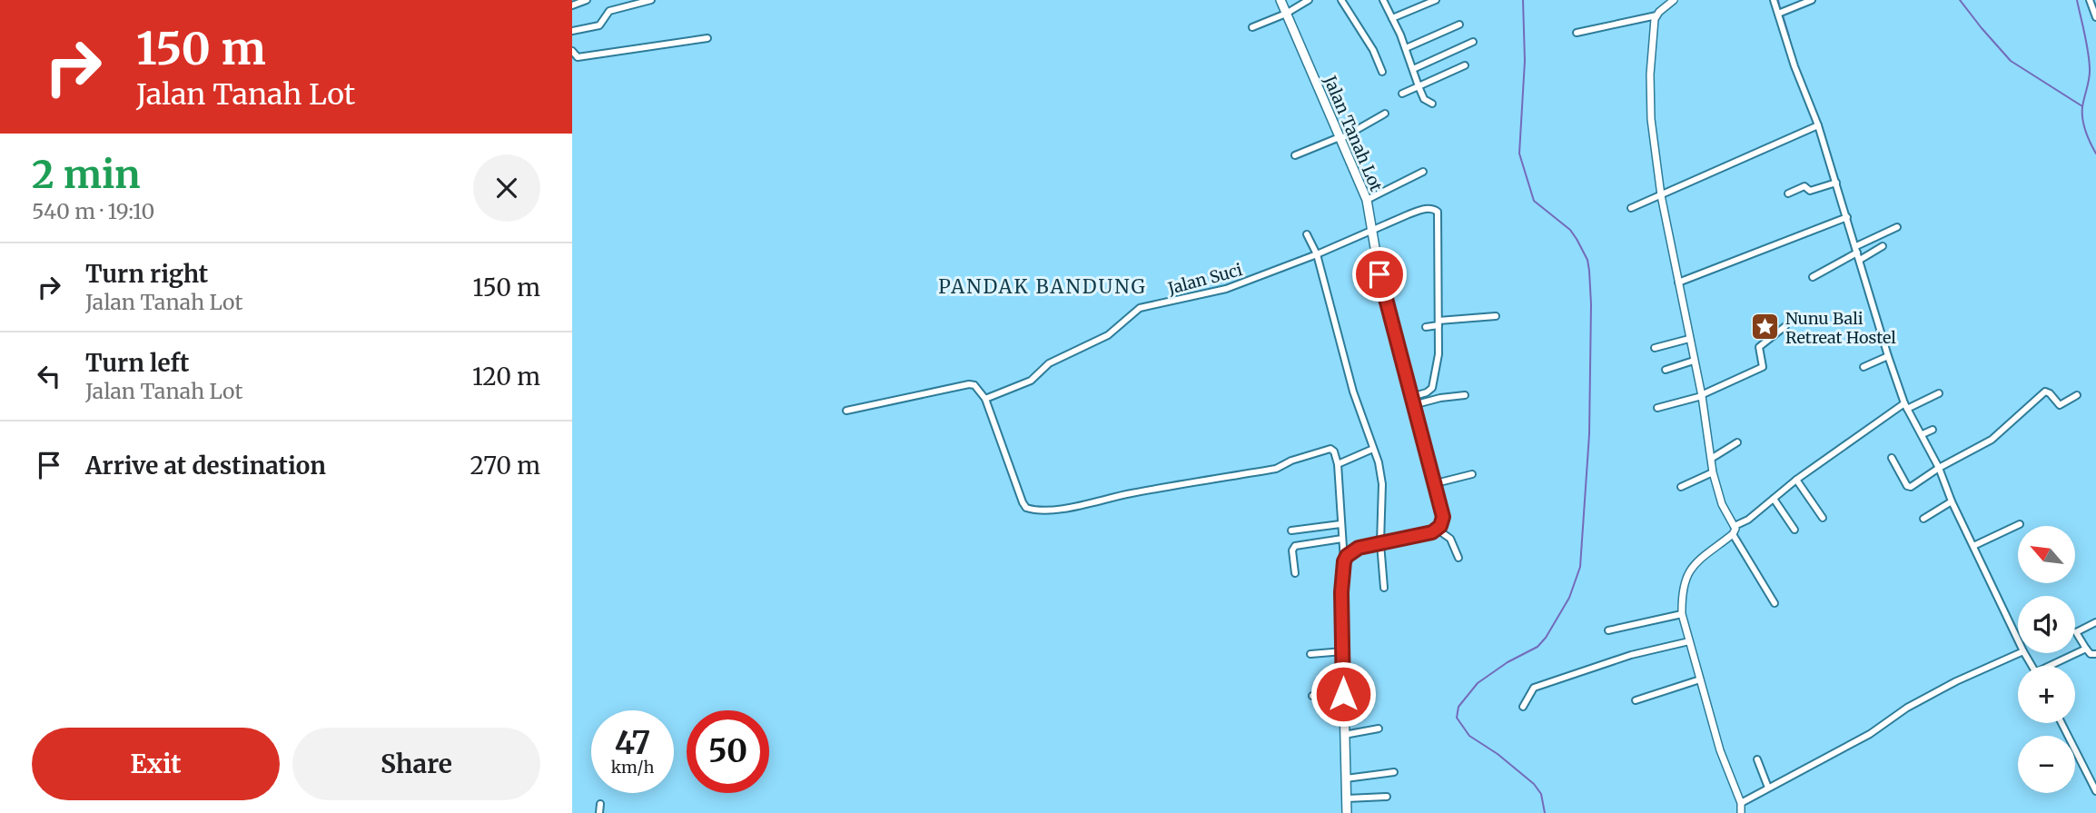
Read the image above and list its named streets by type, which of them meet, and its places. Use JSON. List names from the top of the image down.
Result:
{
  "streets": {
    "main road": ["Jalan Tanah Lot"],
    "street": ["Jalan Suci"]
  },
  "crossings": [
    ["Jalan Tanah Lot", "Jalan Suci"]
  ],
  "districts": ["PANDAK BANDUNG"],
  "places": {
    "place": ["Nunu Bali Retreat Hostel"]
  },
  "north": "top left",
  "page": {
    "turn": ["150 m", "Jalan Tanah Lot"],
    "heading": ["2 min", "540 m · 19:10"],
    "list": [
      {
        "name": "Turn right",
        "note": "Jalan Tanah Lot",
        "value": "150 m"
      },
      {
        "name": "Turn left",
        "note": "Jalan Tanah Lot",
        "value": "120 m"
      },
      {
        "name": "Arrive at destination",
        "value": "270 m"
      }
    ],
    "map_buttons": ["+", "−"],
    "speed": "47 km/h",
    "limit": "50",
    "buttons": ["Exit", "Share"]
  }
}
